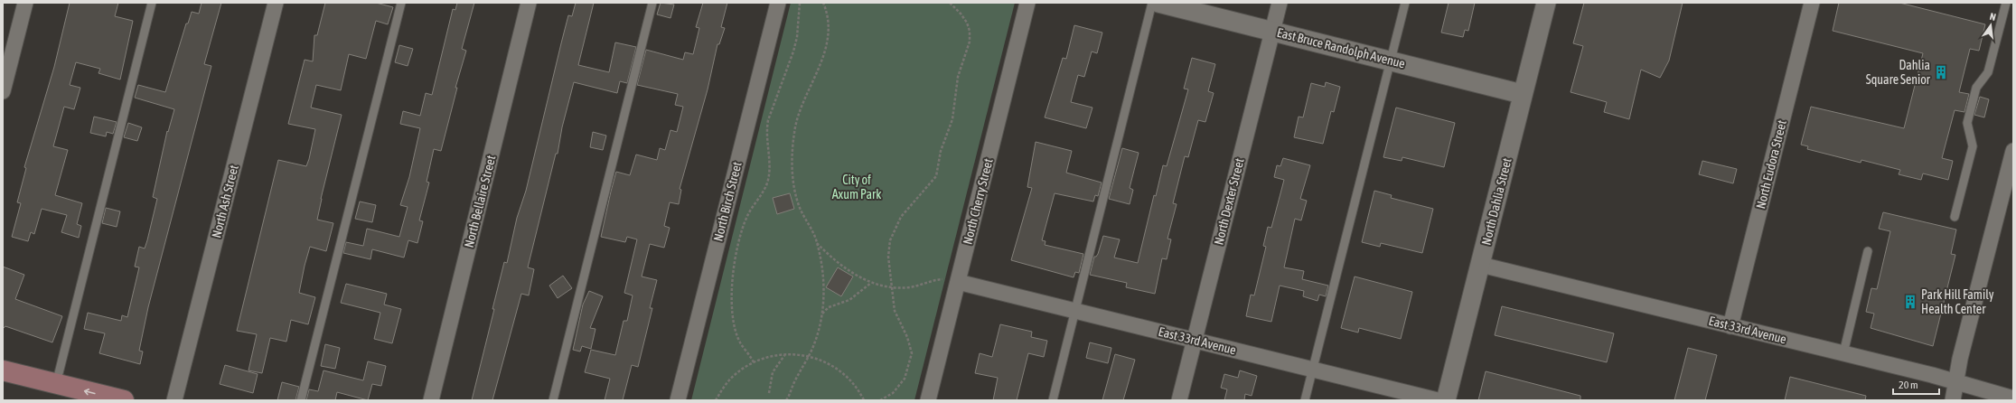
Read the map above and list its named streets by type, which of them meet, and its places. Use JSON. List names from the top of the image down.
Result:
{
  "streets": {
    "street": [
      "East Bruce Randolph Avenue",
      "North Eudora Street",
      "North Ash Street",
      "North Bellaire Street",
      "North Birch Street",
      "North Cherry Street",
      "North Dexter Street",
      "North Dahlia Street",
      "East 33rd Avenue"
    ]
  },
  "crossings": [
    ["East Bruce Randolph Avenue", "North Dexter Street"],
    ["East Bruce Randolph Avenue", "North Dahlia Street"],
    ["North Eudora Street", "East 33rd Avenue"],
    ["North Cherry Street", "East 33rd Avenue"],
    ["North Dexter Street", "East 33rd Avenue"],
    ["North Dahlia Street", "East 33rd Avenue"]
  ],
  "parks": ["City of Axum Park"],
  "places": {
    "building": ["Dahlia Square Senior", "Park Hill Family Health Center"]
  },
  "scale_bar": "20 m",
  "north": "top"
}
